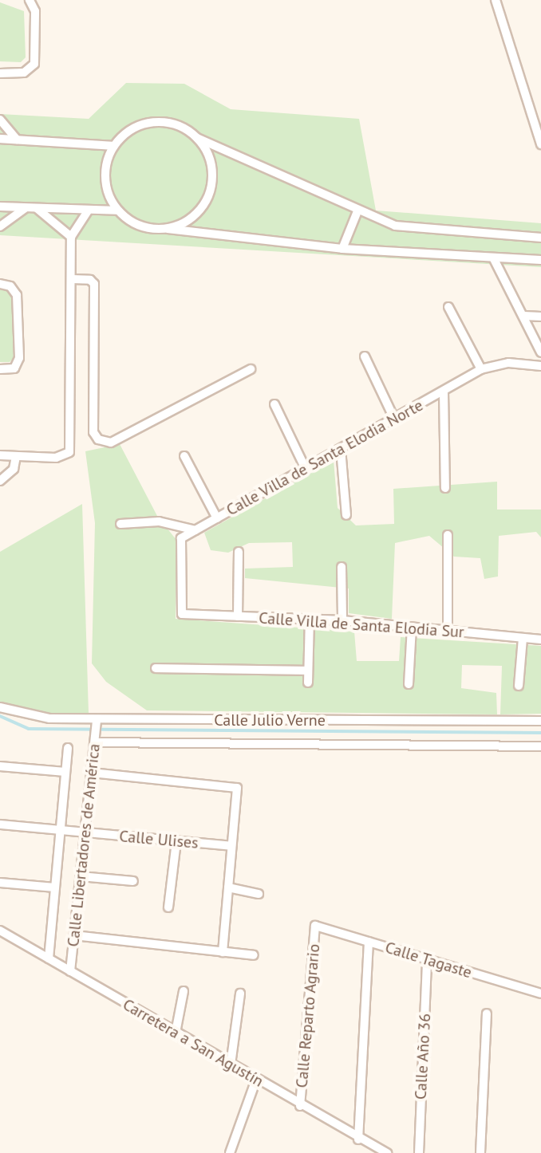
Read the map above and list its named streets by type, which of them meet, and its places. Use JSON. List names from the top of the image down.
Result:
{
  "streets": {
    "street": [
      "Calle Villa de Santa Elodia Norte",
      "Calle Villa de Santa Elodia Sur",
      "Calle Julio Verne",
      "Calle Ulises",
      "Calle Libertadores de América",
      "Calle Tagaste",
      "Calle Reparto Agrario",
      "Carretera a San Agustín",
      "Calle Año 36"
    ]
  },
  "crossings": [
    ["Calle Villa de Santa Elodia Norte", "Calle Villa de Santa Elodia Sur"],
    ["Calle Julio Verne", "Calle Libertadores de América"],
    ["Calle Ulises", "Calle Libertadores de América"],
    ["Calle Libertadores de América", "Carretera a San Agustín"],
    ["Calle Tagaste", "Calle Reparto Agrario"],
    ["Calle Tagaste", "Calle Año 36"],
    ["Calle Reparto Agrario", "Carretera a San Agustín"]
  ]
}
